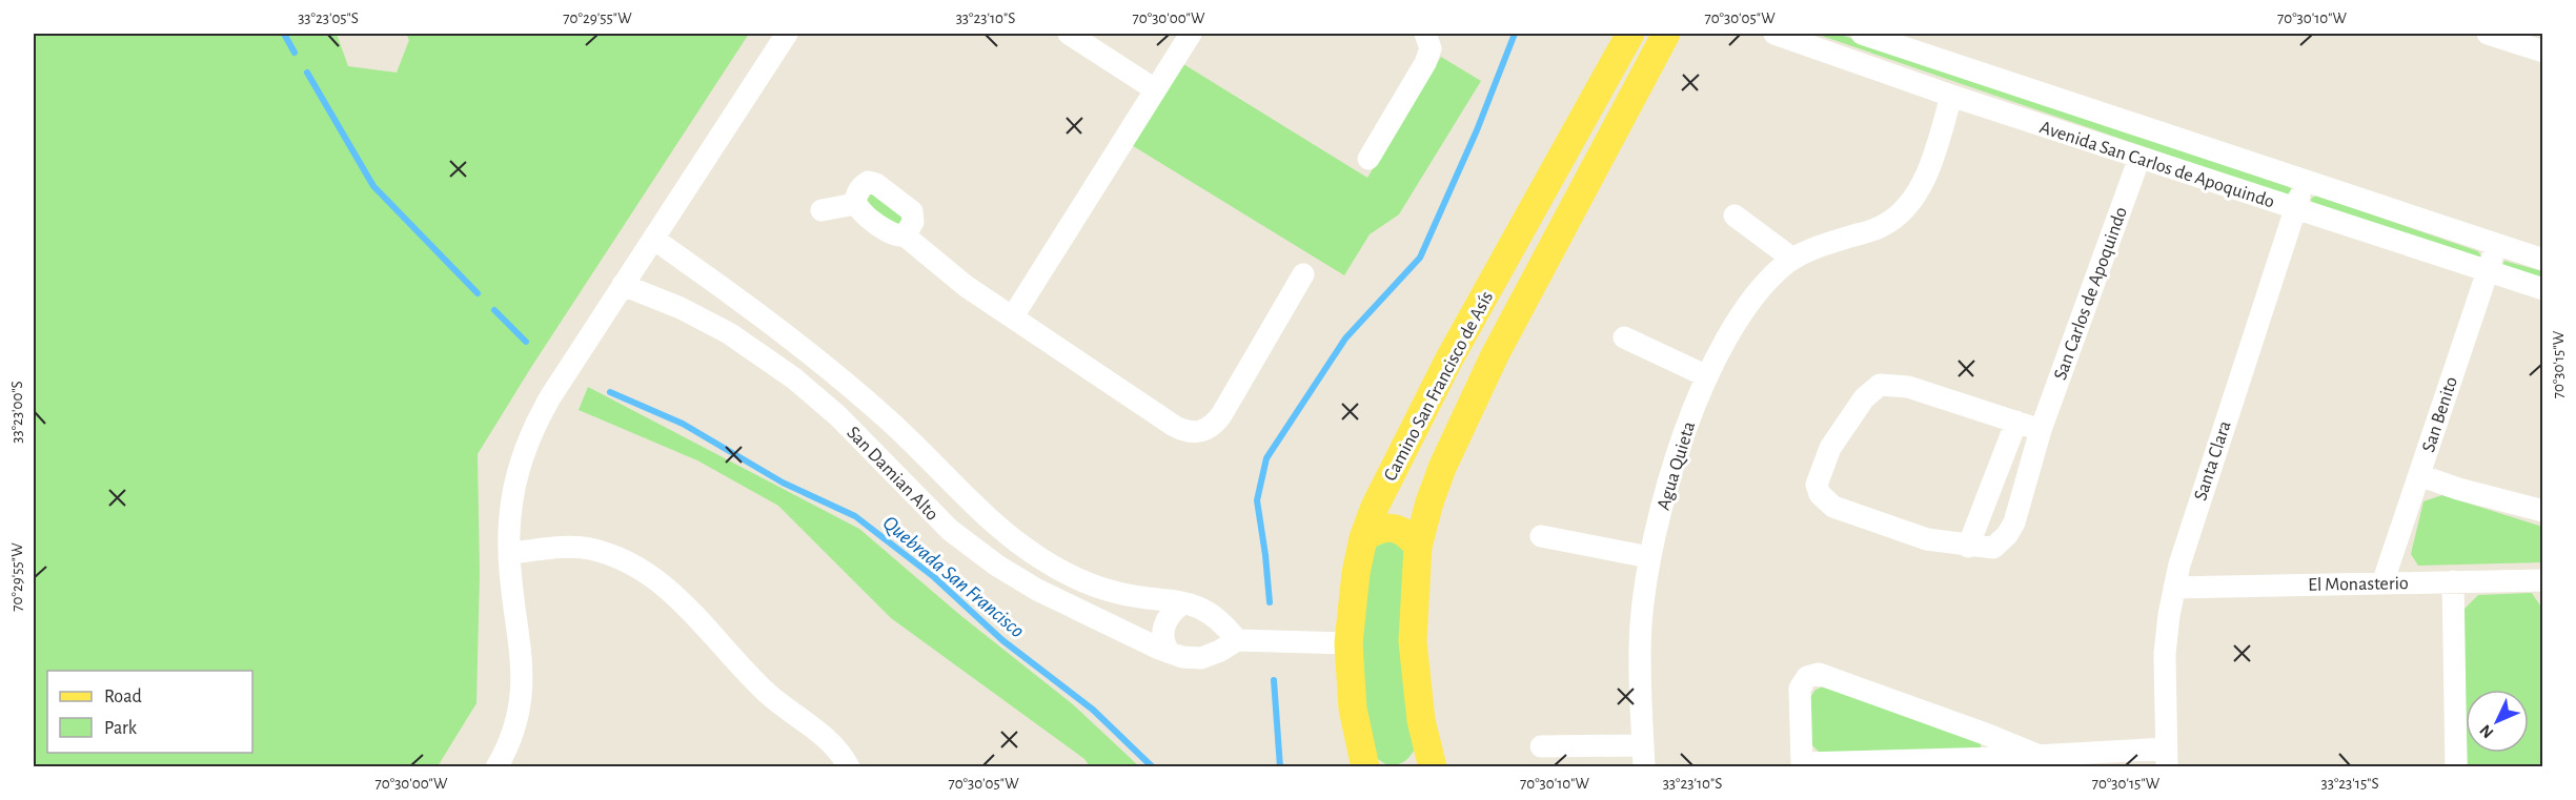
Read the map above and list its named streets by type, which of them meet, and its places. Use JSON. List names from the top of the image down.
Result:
{
  "streets": {
    "main road": ["Camino San Francisco de Asís"],
    "street": [
      "Avenida San Carlos de Apoquindo",
      "San Carlos de Apoquindo",
      "San Benito",
      "Santa Clara",
      "Agua Quieta",
      "San Damian Alto",
      "El Monasterio"
    ]
  },
  "crossings": [
    ["Avenida San Carlos de Apoquindo", "San Carlos de Apoquindo"],
    ["Avenida San Carlos de Apoquindo", "San Benito"],
    ["Avenida San Carlos de Apoquindo", "Santa Clara"],
    ["Avenida San Carlos de Apoquindo", "Agua Quieta"],
    ["San Benito", "El Monasterio"],
    ["Santa Clara", "El Monasterio"]
  ],
  "water": ["Quebrada San Francisco"],
  "legend": ["Road", "Park"],
  "north": "bottom left",
  "coordinates": [
    "33°23'05\"S",
    "70°29'55\"W",
    "33°23'10\"S",
    "70°30'00\"W",
    "70°30'05\"W",
    "70°30'10\"W",
    "70°30'15\"W",
    "33°23'00\"S",
    "33°23'15\"S"
  ]
}
